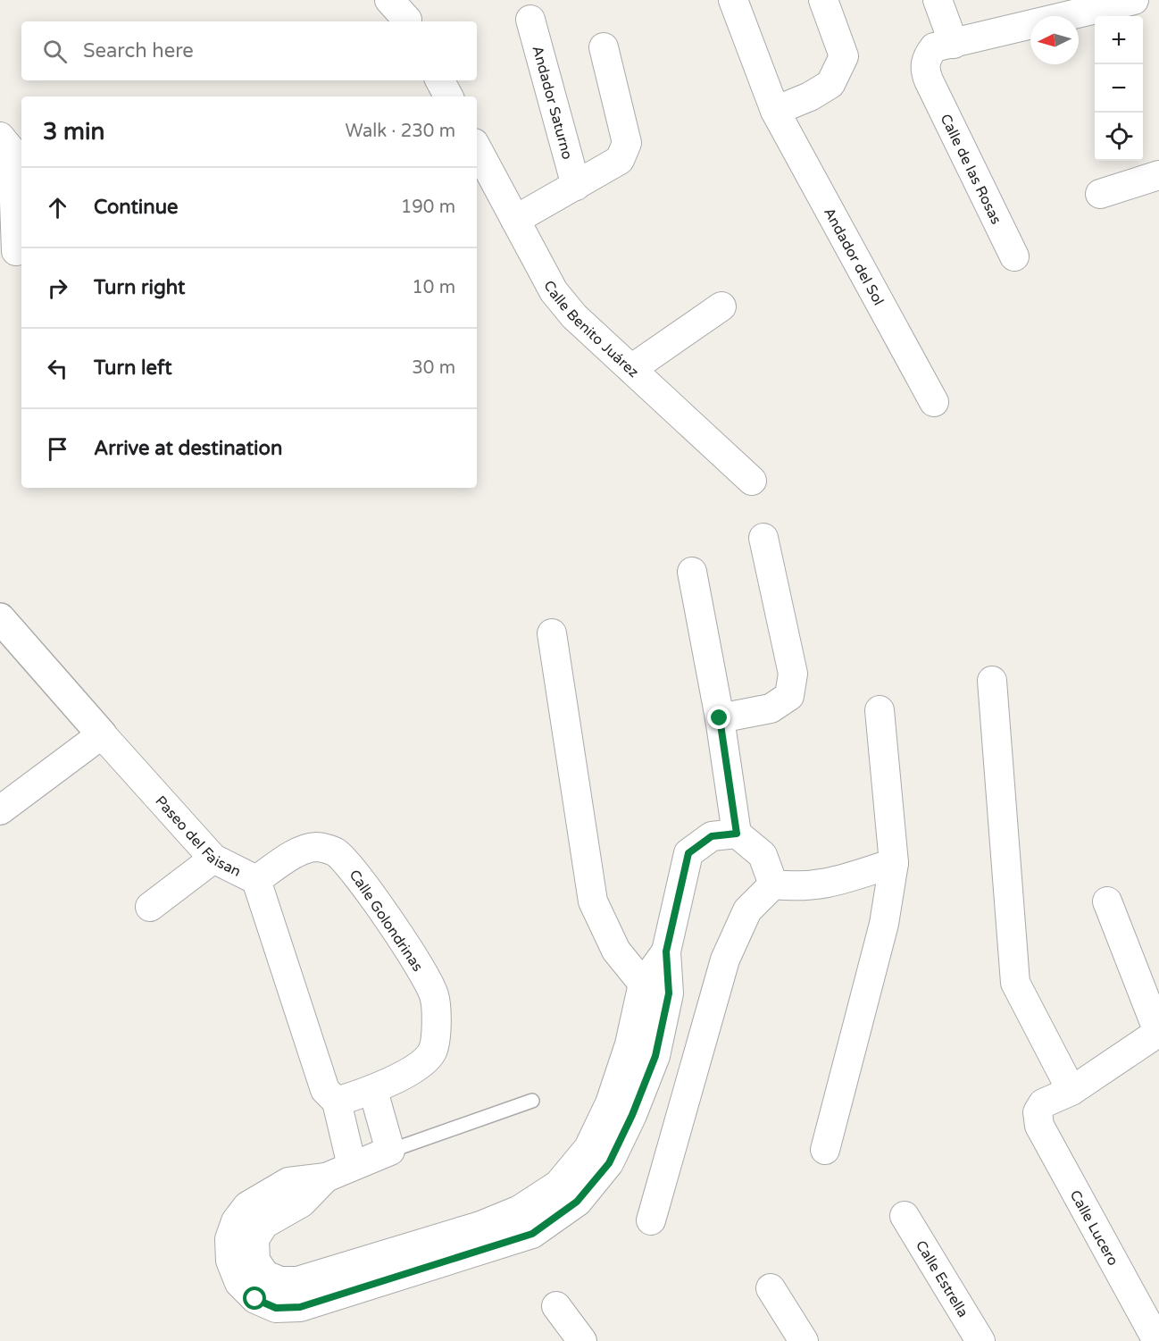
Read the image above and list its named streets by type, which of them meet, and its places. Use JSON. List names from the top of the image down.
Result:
{
  "streets": {
    "street": [
      "Andador Saturno",
      "Calle de las Rosas",
      "Andador del Sol",
      "Calle Benito Juárez",
      "Paseo del Faisan",
      "Calle Golondrinas",
      "Calle Lucero",
      "Calle Estrella"
    ]
  },
  "crossings": [
    ["Paseo del Faisan", "Calle Golondrinas"]
  ],
  "north": "left",
  "page": {
    "map_buttons": ["+", "−"],
    "search": "Search here",
    "heading": ["3 min", "Walk · 230 m"],
    "list": [
      ["Continue", "190 m"],
      ["Turn right", "10 m"],
      ["Turn left", "30 m"],
      "Arrive at destination"
    ]
  }
}
